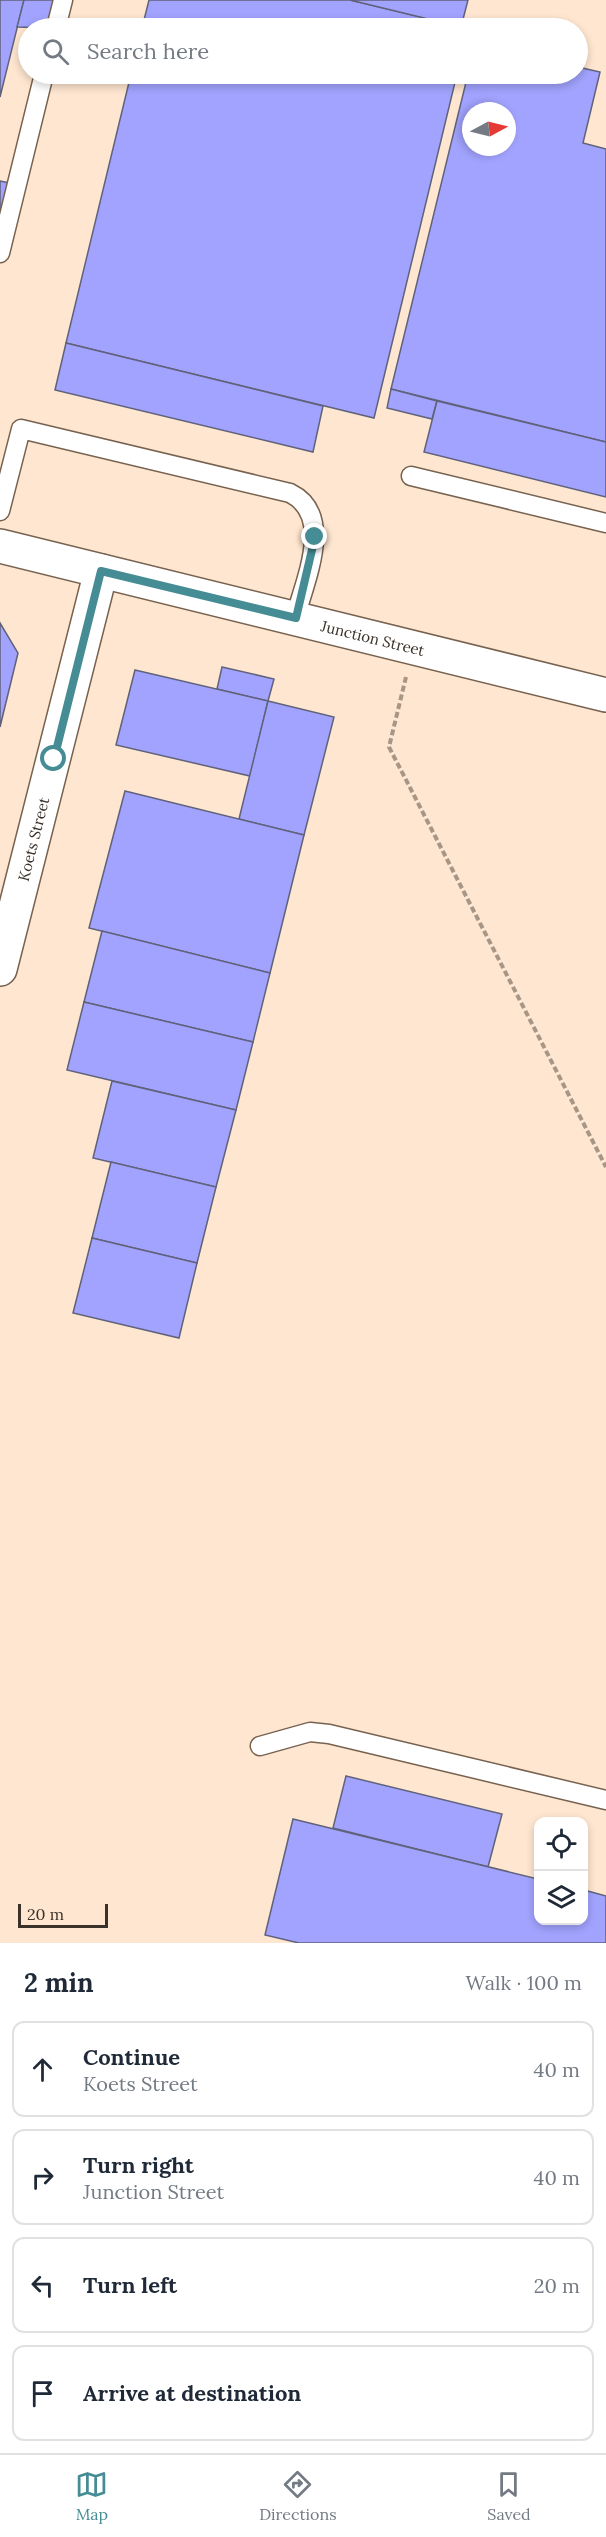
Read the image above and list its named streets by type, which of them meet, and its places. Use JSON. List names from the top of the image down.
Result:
{
  "streets": {
    "street": ["Junction Street", "Koets Street"]
  },
  "crossings": [
    ["Junction Street", "Koets Street"]
  ],
  "scale_bar": "20 m",
  "north": "right",
  "page": {
    "search": "Search here",
    "scale": "20 m",
    "heading": ["2 min", "Walk · 100 m"],
    "list": [
      ["Continue", "Koets Street", "40 m"],
      ["Turn right", "Junction Street", "40 m"],
      ["Turn left", "20 m"],
      "Arrive at destination"
    ],
    "nav": ["Map", "Directions", "Saved"]
  }
}
